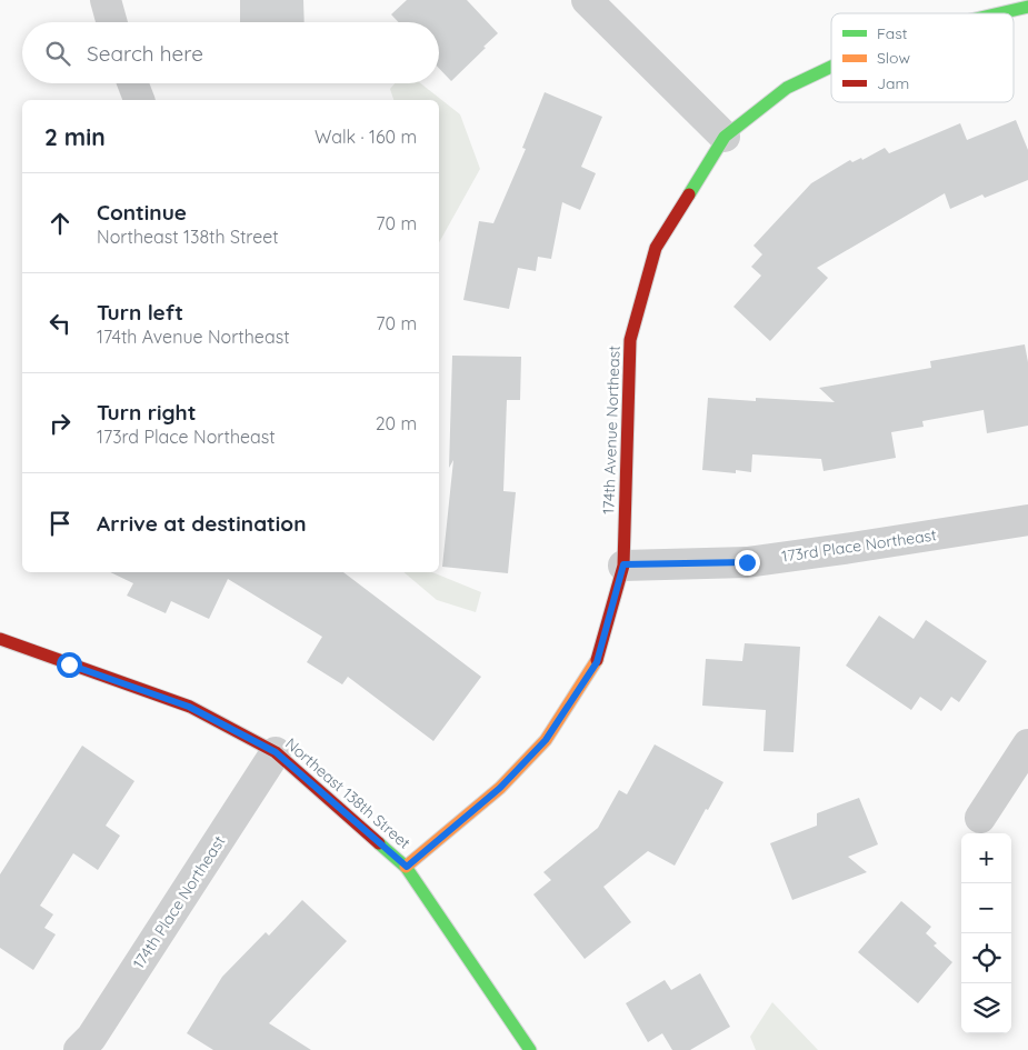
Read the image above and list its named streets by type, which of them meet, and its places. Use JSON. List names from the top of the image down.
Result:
{
  "streets": {
    "street": [
      "174th Avenue Northeast",
      "173rd Place Northeast",
      "Northeast 138th Street",
      "174th Place Northeast"
    ]
  },
  "crossings": [
    ["174th Avenue Northeast", "173rd Place Northeast"],
    ["174th Avenue Northeast", "Northeast 138th Street"],
    ["Northeast 138th Street", "174th Place Northeast"]
  ],
  "legend": ["Fast", "Slow", "Jam"],
  "page": {
    "search": "Search here",
    "heading": ["2 min", "Walk · 160 m"],
    "list": [
      ["Continue", "Northeast 138th Street", "70 m"],
      ["Turn left", "174th Avenue Northeast", "70 m"],
      ["Turn right", "173rd Place Northeast", "20 m"],
      "Arrive at destination"
    ],
    "map_buttons": ["+", "−"]
  }
}
